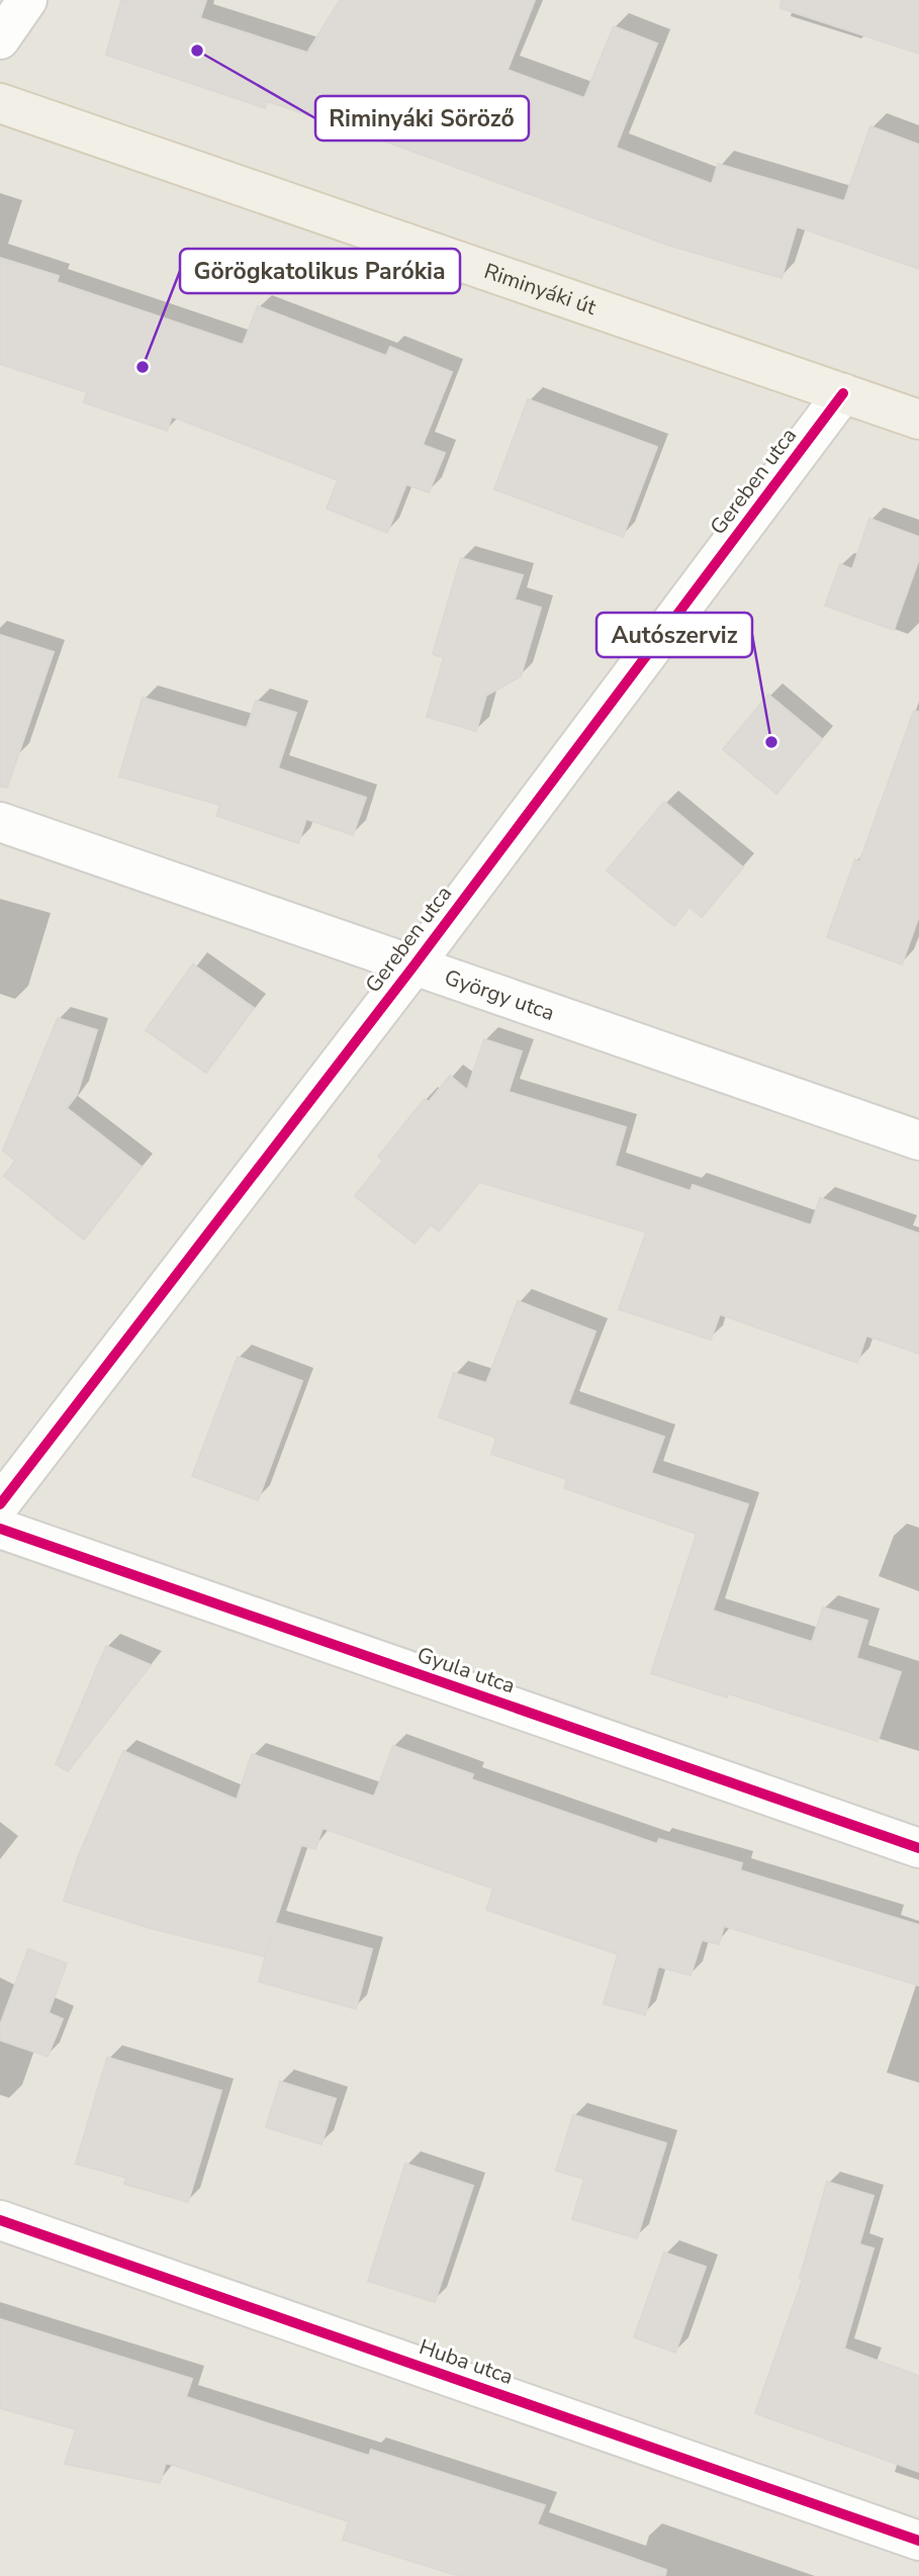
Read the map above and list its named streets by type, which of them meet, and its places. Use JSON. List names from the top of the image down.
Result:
{
  "streets": {
    "main road": ["Riminyáki út"],
    "street": [
      "Gereben utca",
      "György utca",
      "Gyula utca",
      "Huba utca"
    ]
  },
  "crossings": [
    ["Riminyáki út", "Gereben utca"],
    ["Gereben utca", "György utca"]
  ],
  "places": ["Riminyáki Söröző", "Görögkatolikus Parókia", "Autószerviz"]
}
